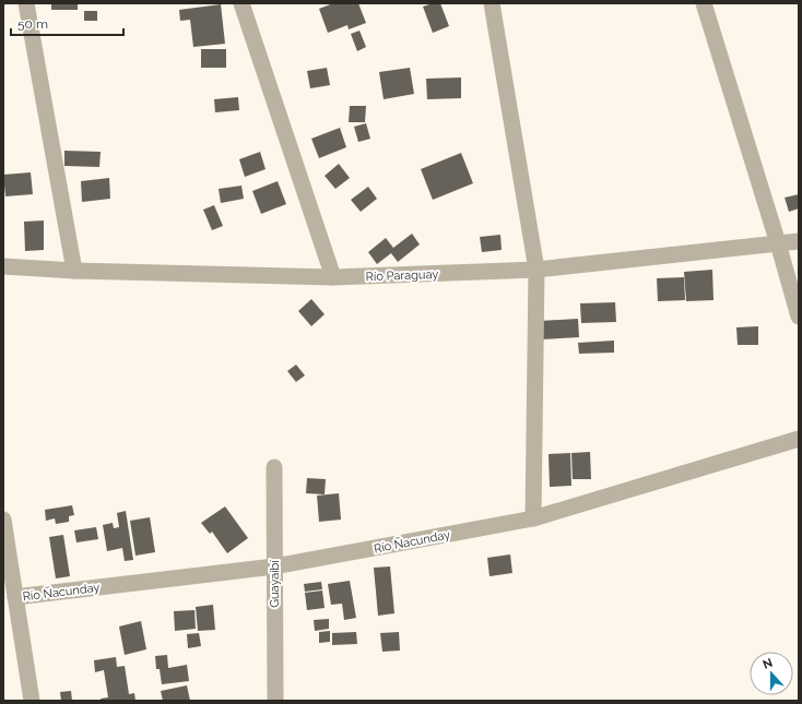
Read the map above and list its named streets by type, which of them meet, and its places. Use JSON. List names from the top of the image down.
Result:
{
  "streets": {
    "street": ["Río Paraguay", "Río Ñacunday", "Guayaibí"]
  },
  "crossings": [
    ["Río Ñacunday", "Guayaibí"]
  ],
  "scale_bar": "50 m",
  "north": "top"
}
